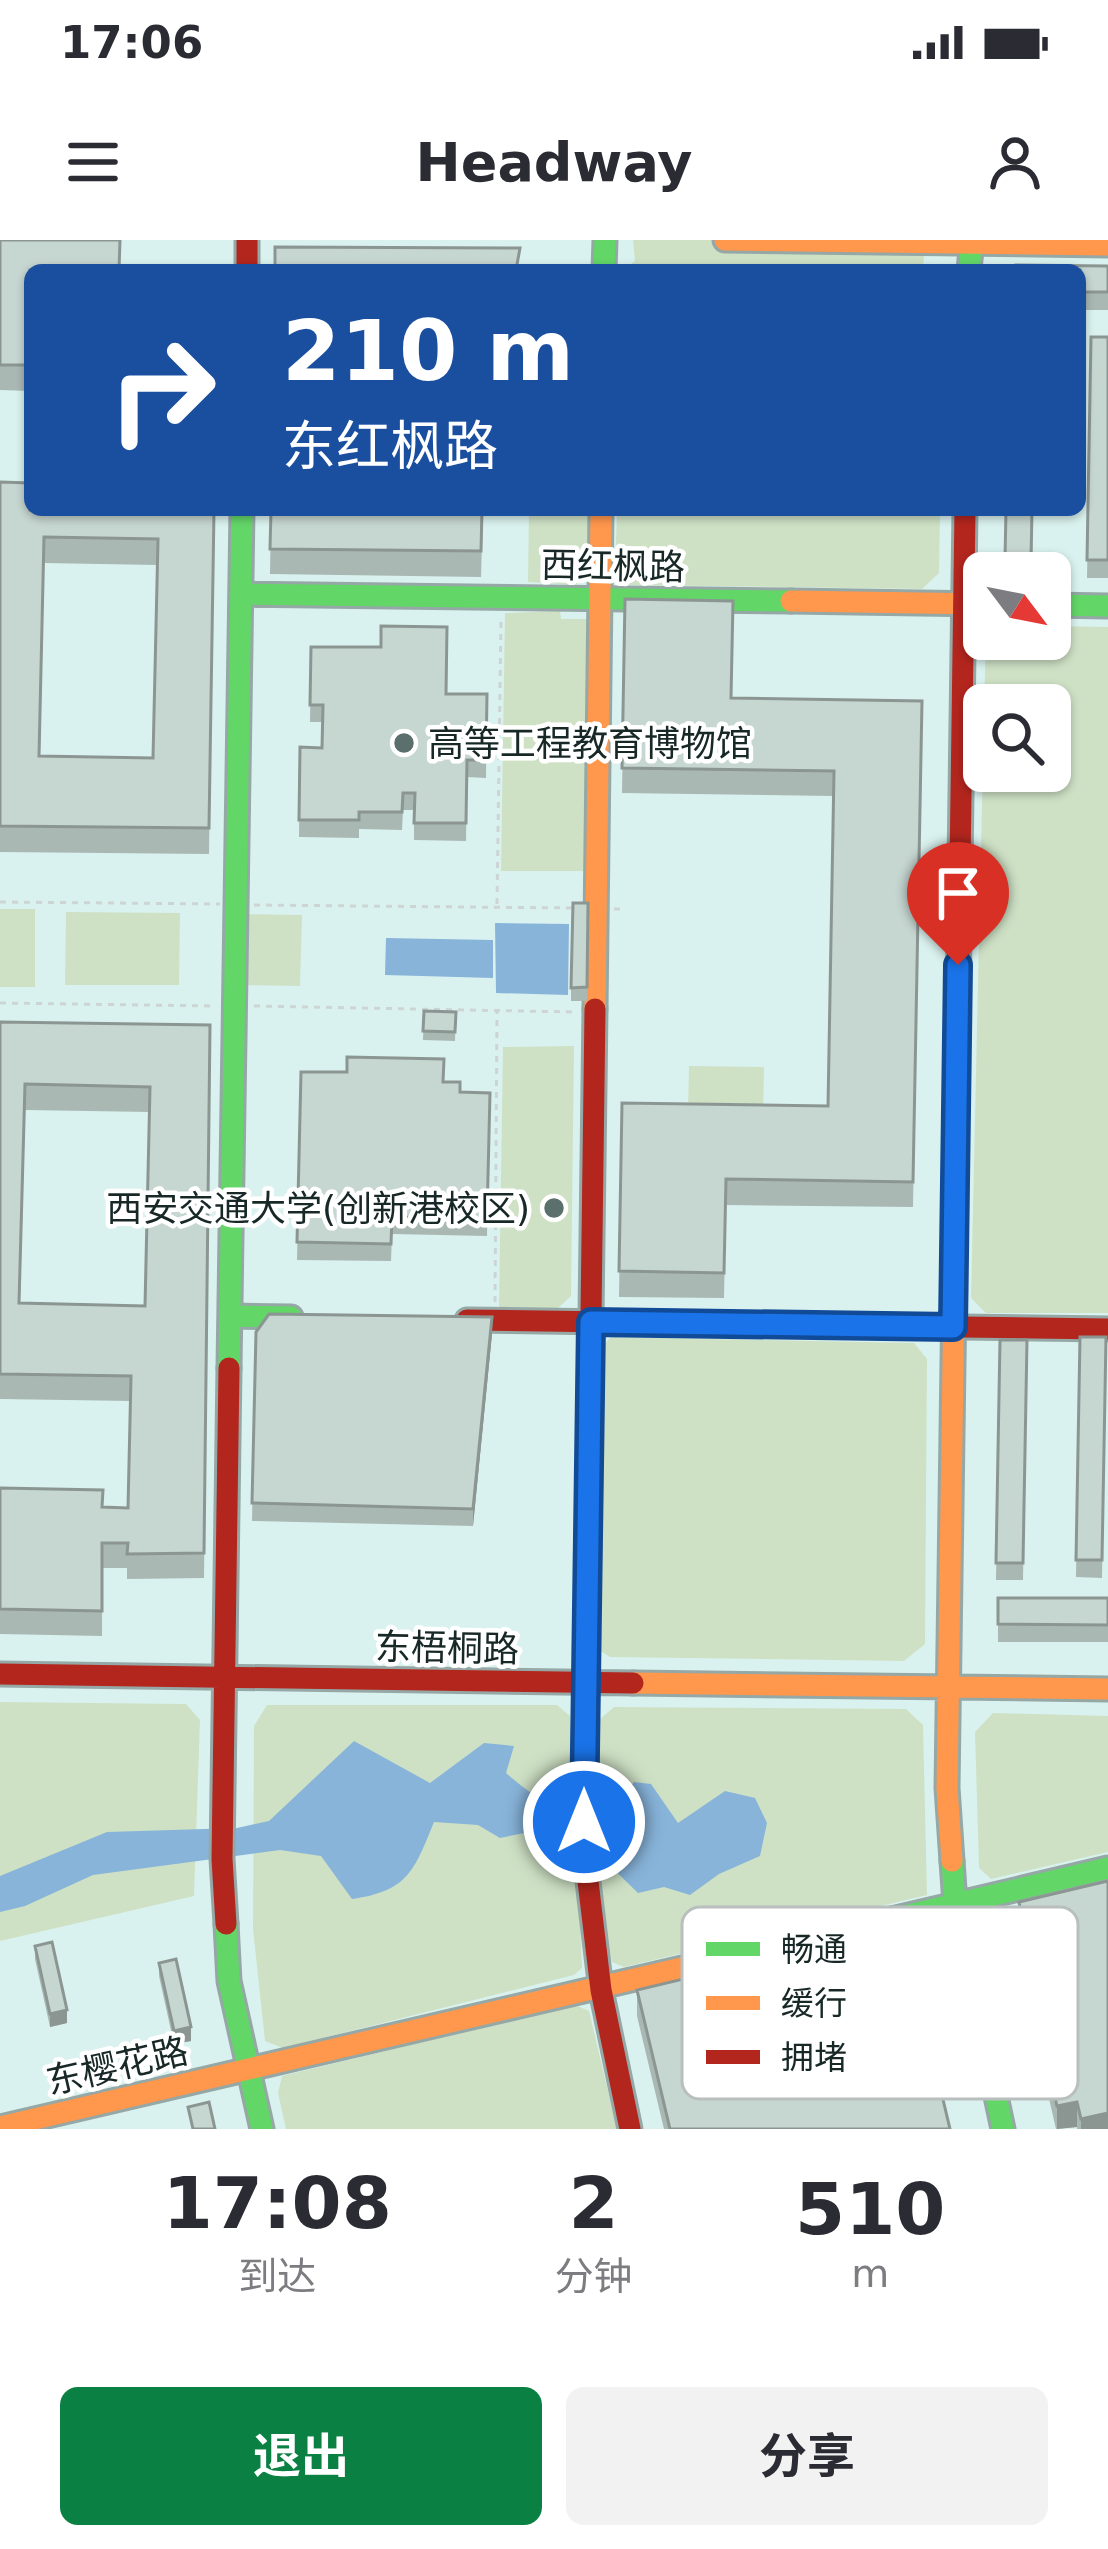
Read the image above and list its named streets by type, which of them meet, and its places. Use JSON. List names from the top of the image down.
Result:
{
  "streets": {
    "street": ["西红枫路", "东梧桐路", "东樱花路"]
  },
  "places": ["高等工程教育博物馆", "西安交通大学(创新港校区)"],
  "legend": ["畅通", "缓行", "拥堵"],
  "north": "bottom right",
  "page": {
    "status": "17:06",
    "header": "Headway",
    "turn": ["210 m", "东红枫路"],
    "eta": [
      "17:08",
      "到达",
      "2",
      "分钟",
      "510",
      "m"
    ],
    "buttons": ["退出", "分享"]
  }
}
